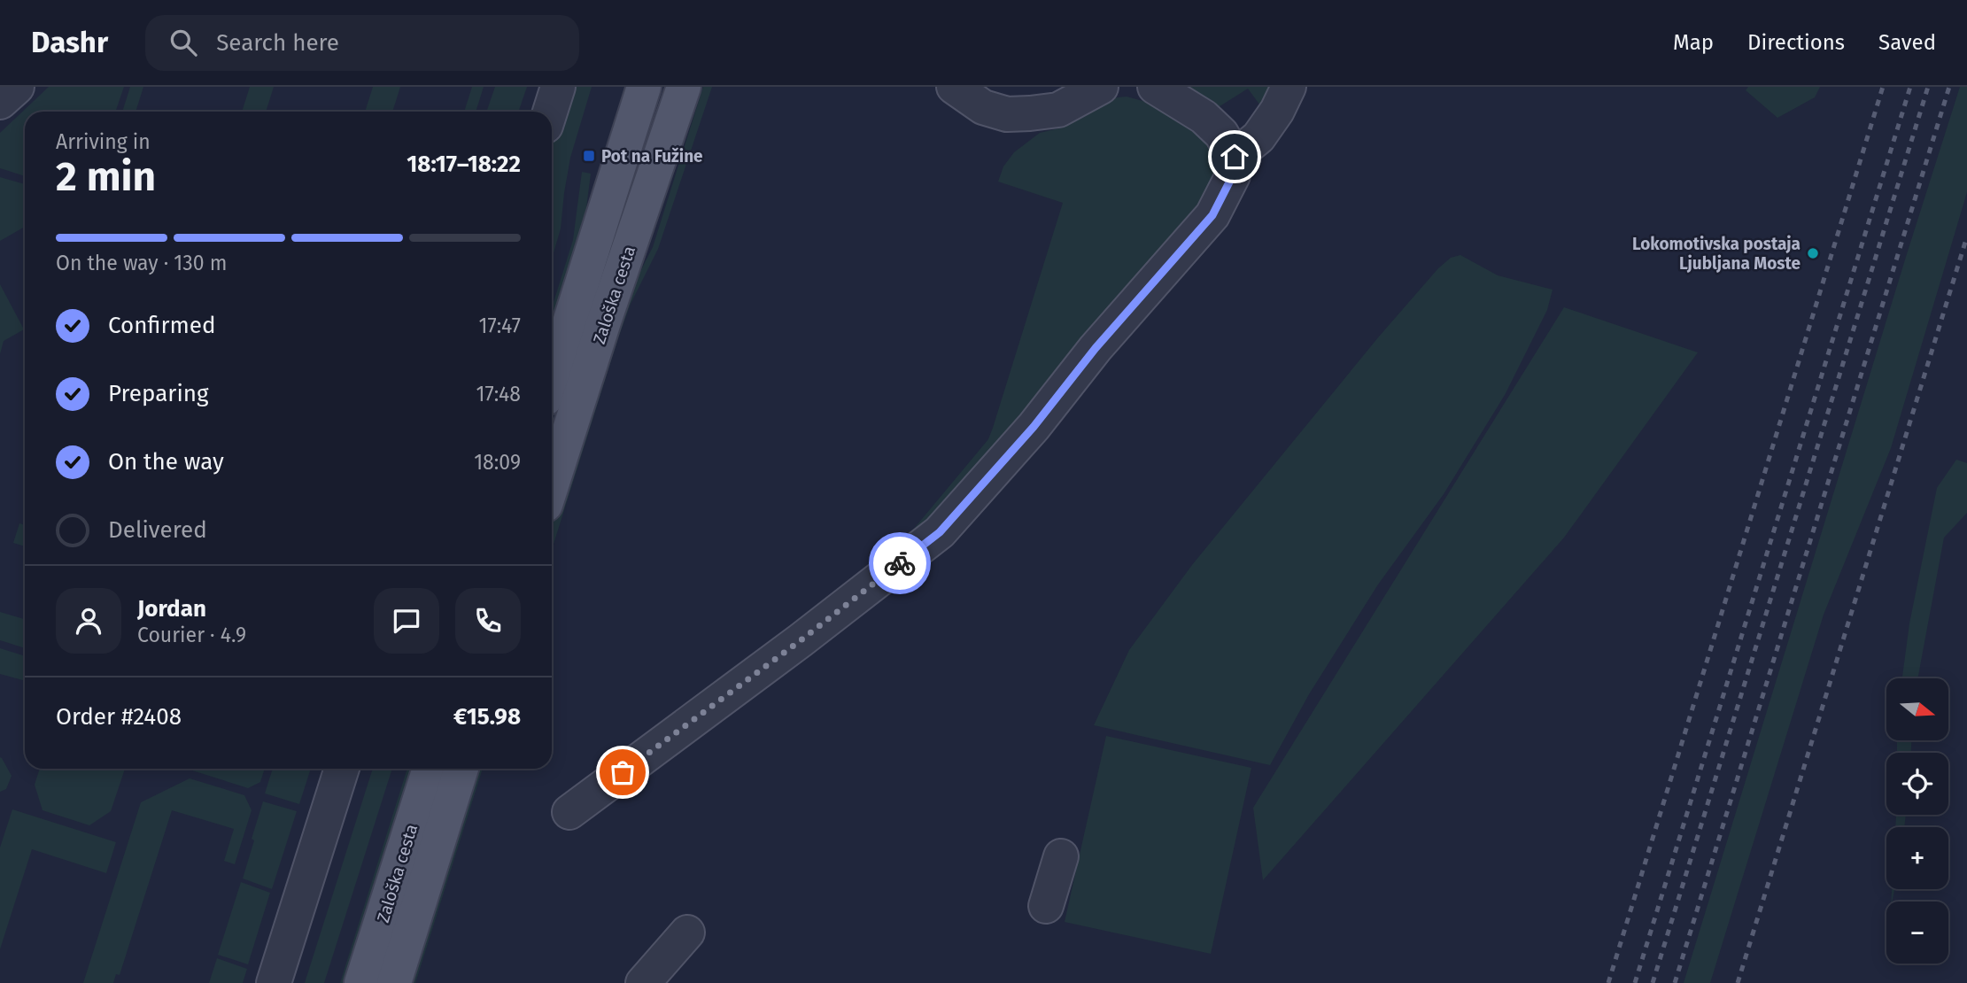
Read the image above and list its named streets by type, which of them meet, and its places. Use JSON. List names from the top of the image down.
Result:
{
  "streets": {
    "main road": ["Zaloška cesta"]
  },
  "places": {
    "transit": ["Pot na Fužine"],
    "other": ["Lokomotivska postaja Ljubljana Moste"]
  },
  "north": "right",
  "page": {
    "header": "Dashr",
    "search": "Search here",
    "nav": ["Map", "Directions", "Saved"],
    "heading": ["2 min", "Arriving in", "18:17–18:22"],
    "panel": [
      "Jordan",
      "Courier · 4.9",
      "Order #2408",
      "€15.98"
    ],
    "bar": "On the way · 130 m",
    "list": [
      ["Confirmed", "17:47"],
      ["Preparing", "17:48"],
      ["On the way", "18:09"],
      "Delivered"
    ],
    "map_buttons": ["+", "−"]
  }
}
